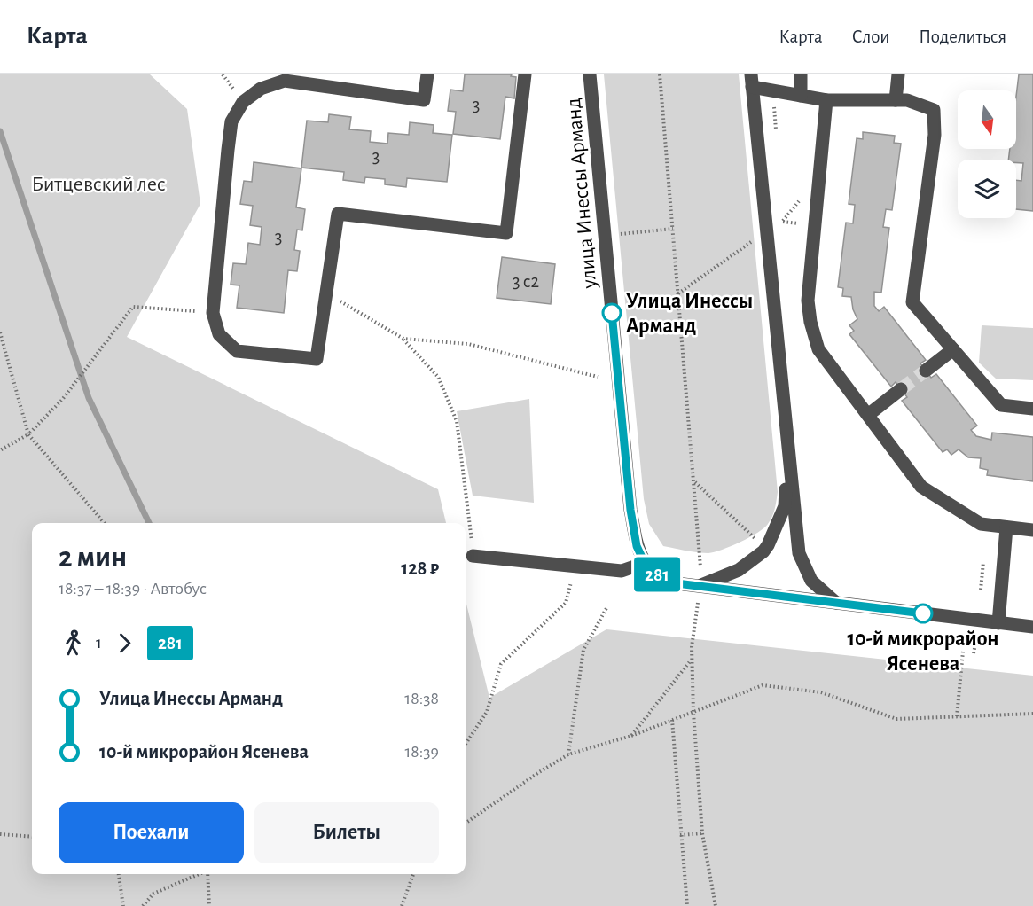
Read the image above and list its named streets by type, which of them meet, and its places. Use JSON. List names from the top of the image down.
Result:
{
  "streets": {
    "street": ["улица Инессы Арманд"]
  },
  "parks": ["Битцевский лес"],
  "places": ["Улица Инессы Арманд", "10-й микрорайон Ясенева"],
  "lines": ["bus line 281"],
  "house_numbers": [
    "3",
    "3",
    "3",
    "3 с2"
  ],
  "north": "bottom",
  "page": {
    "header": "Карта",
    "nav": ["Карта", "Слои", "Поделиться"],
    "on_map": "281",
    "heading": ["2 мин", "18:37 – 18:39 · Автобус", "128 ₽"],
    "legs": ["1", "281"],
    "list": [
      {
        "name": "Улица Инессы Арманд",
        "value": "18:38"
      },
      {
        "name": "10-й микрорайон Ясенева",
        "value": "18:39"
      }
    ],
    "buttons": ["Поехали", "Билеты"]
  }
}
